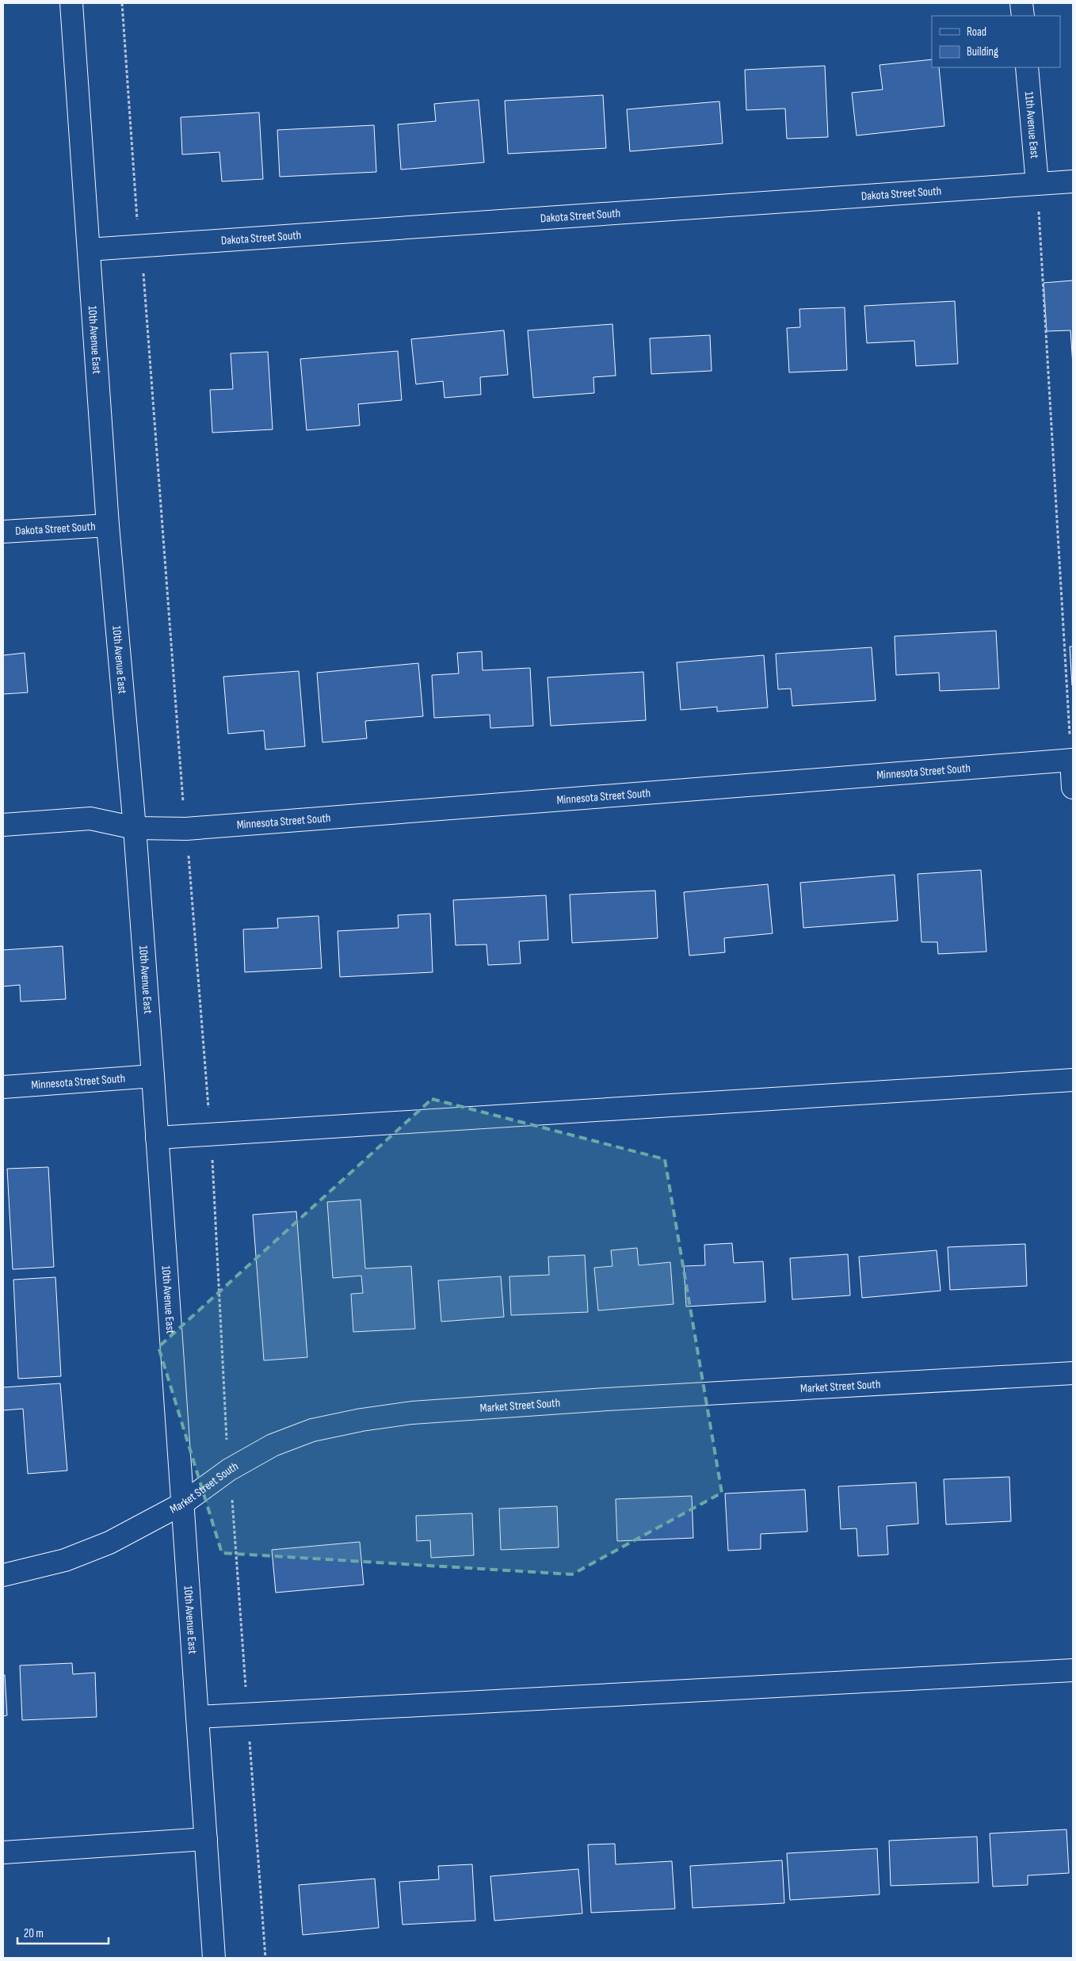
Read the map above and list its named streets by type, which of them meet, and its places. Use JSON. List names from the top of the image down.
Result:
{
  "streets": {
    "street": [
      "11th Avenue East",
      "Dakota Street South",
      "10th Avenue East",
      "Minnesota Street South",
      "Market Street South"
    ]
  },
  "crossings": [
    ["11th Avenue East", "Dakota Street South"],
    ["Dakota Street South", "10th Avenue East"],
    ["10th Avenue East", "Minnesota Street South"],
    ["10th Avenue East", "Market Street South"]
  ],
  "legend": ["Road", "Building"],
  "scale_bar": "20 m"
}
